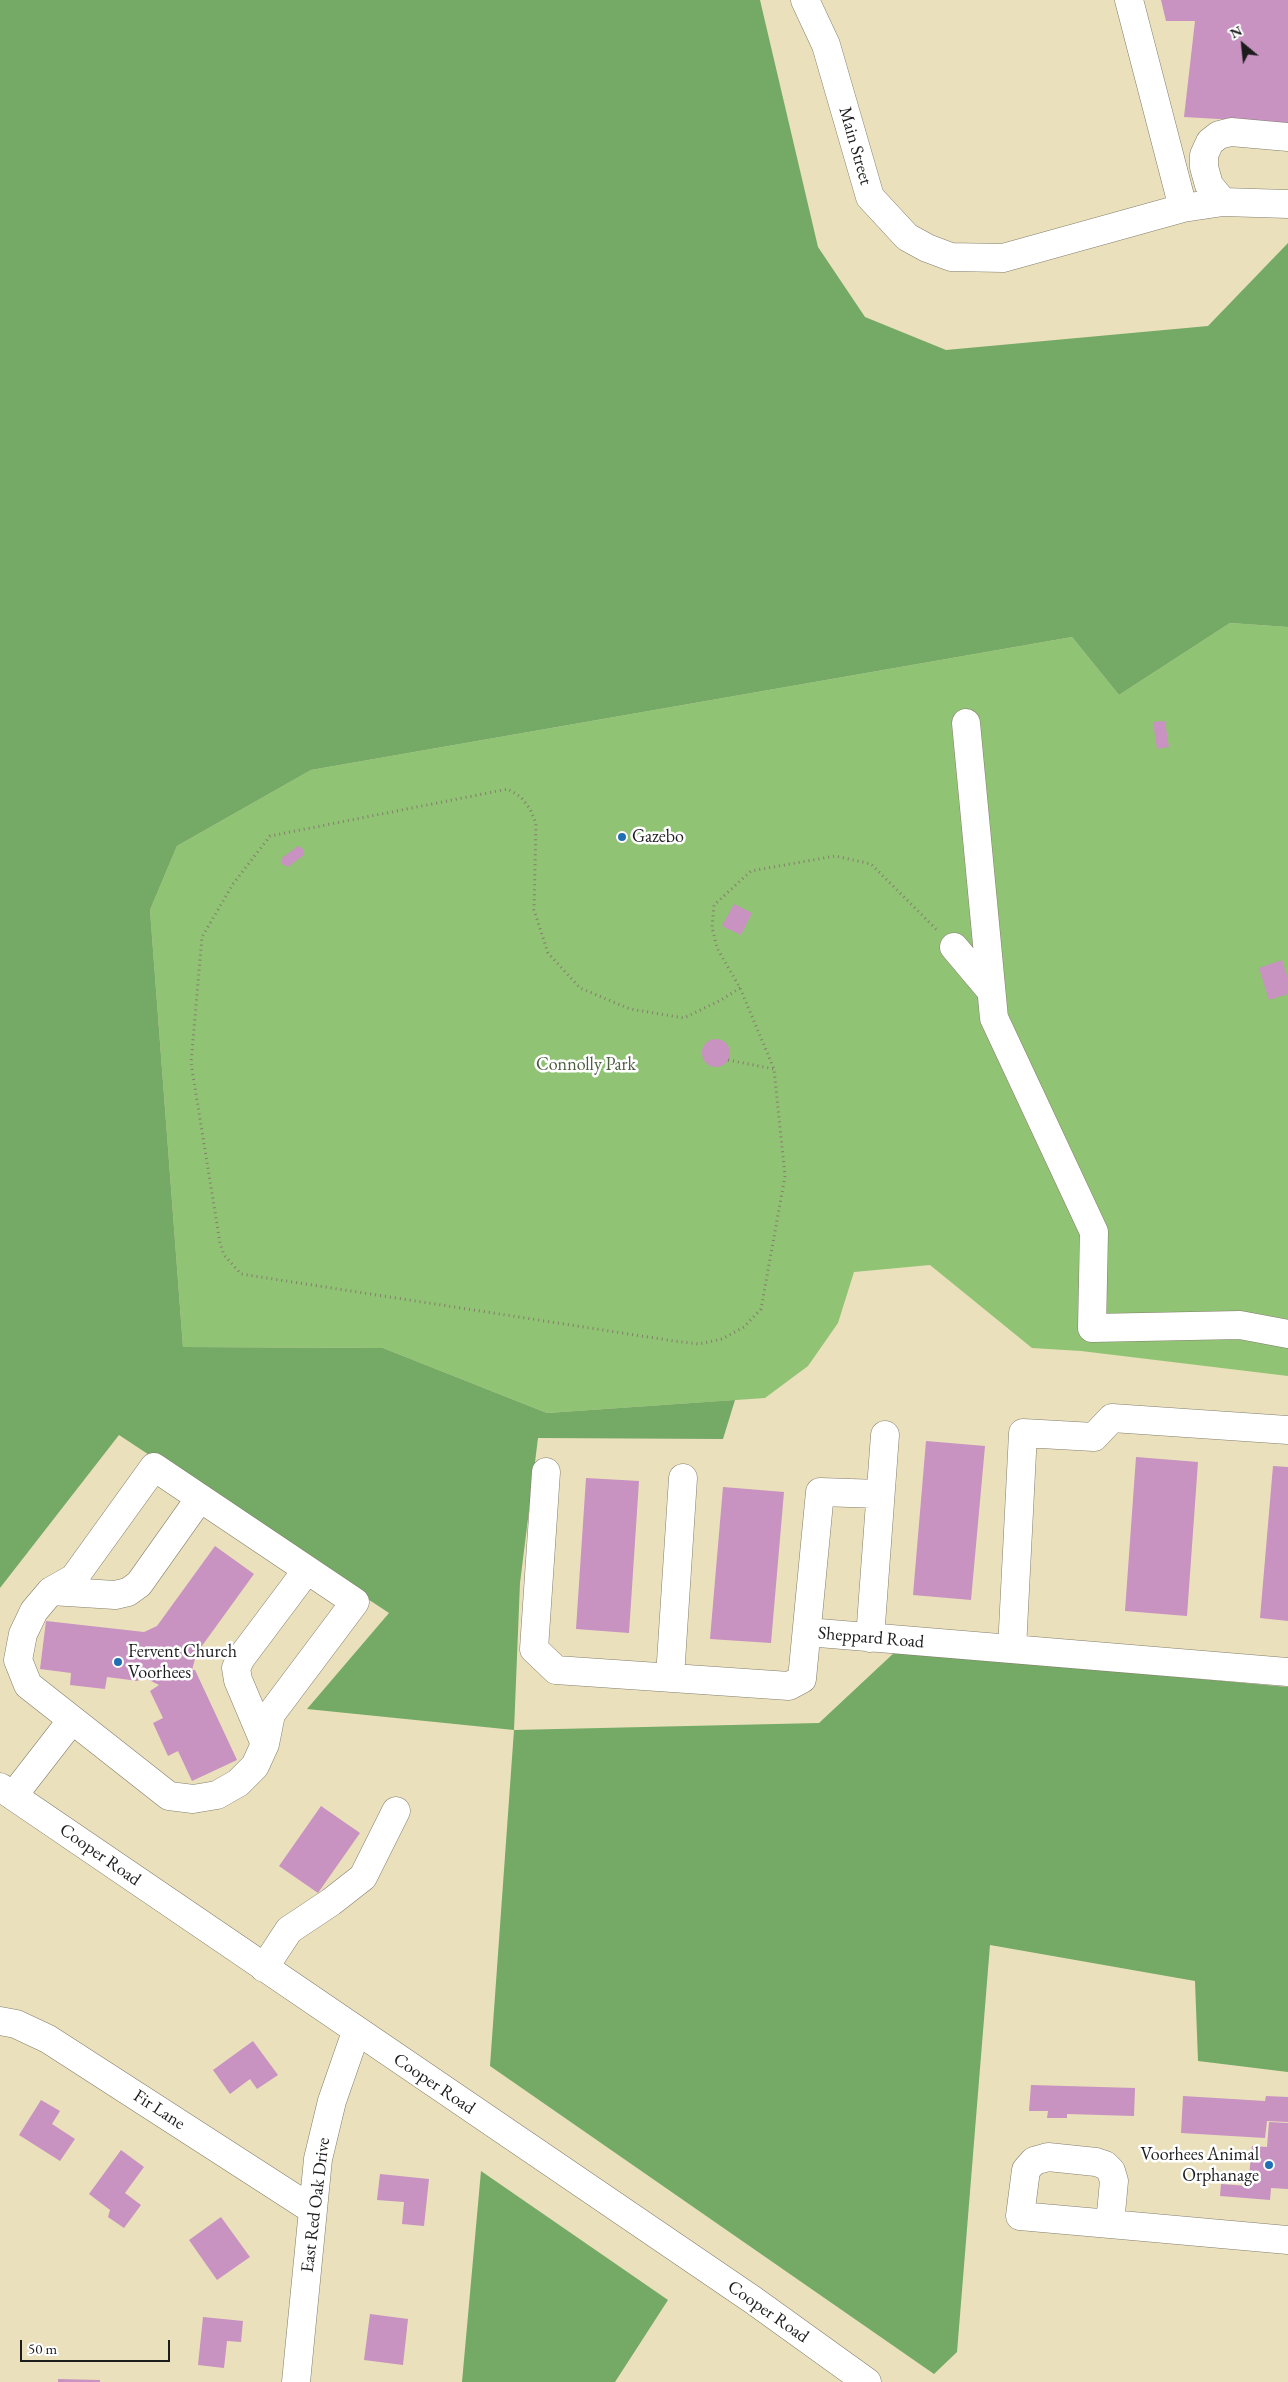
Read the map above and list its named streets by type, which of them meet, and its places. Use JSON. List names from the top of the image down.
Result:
{
  "streets": {
    "street": [
      "Main Street",
      "Sheppard Road",
      "Cooper Road",
      "Fir Lane",
      "East Red Oak Drive"
    ]
  },
  "crossings": [
    ["Cooper Road", "East Red Oak Drive"],
    ["Fir Lane", "East Red Oak Drive"]
  ],
  "parks": ["Connolly Park"],
  "places": ["Gazebo", "Fervent Church Voorhees", "Voorhees Animal Orphanage"],
  "scale_bar": "50 m",
  "north": "top left"
}
